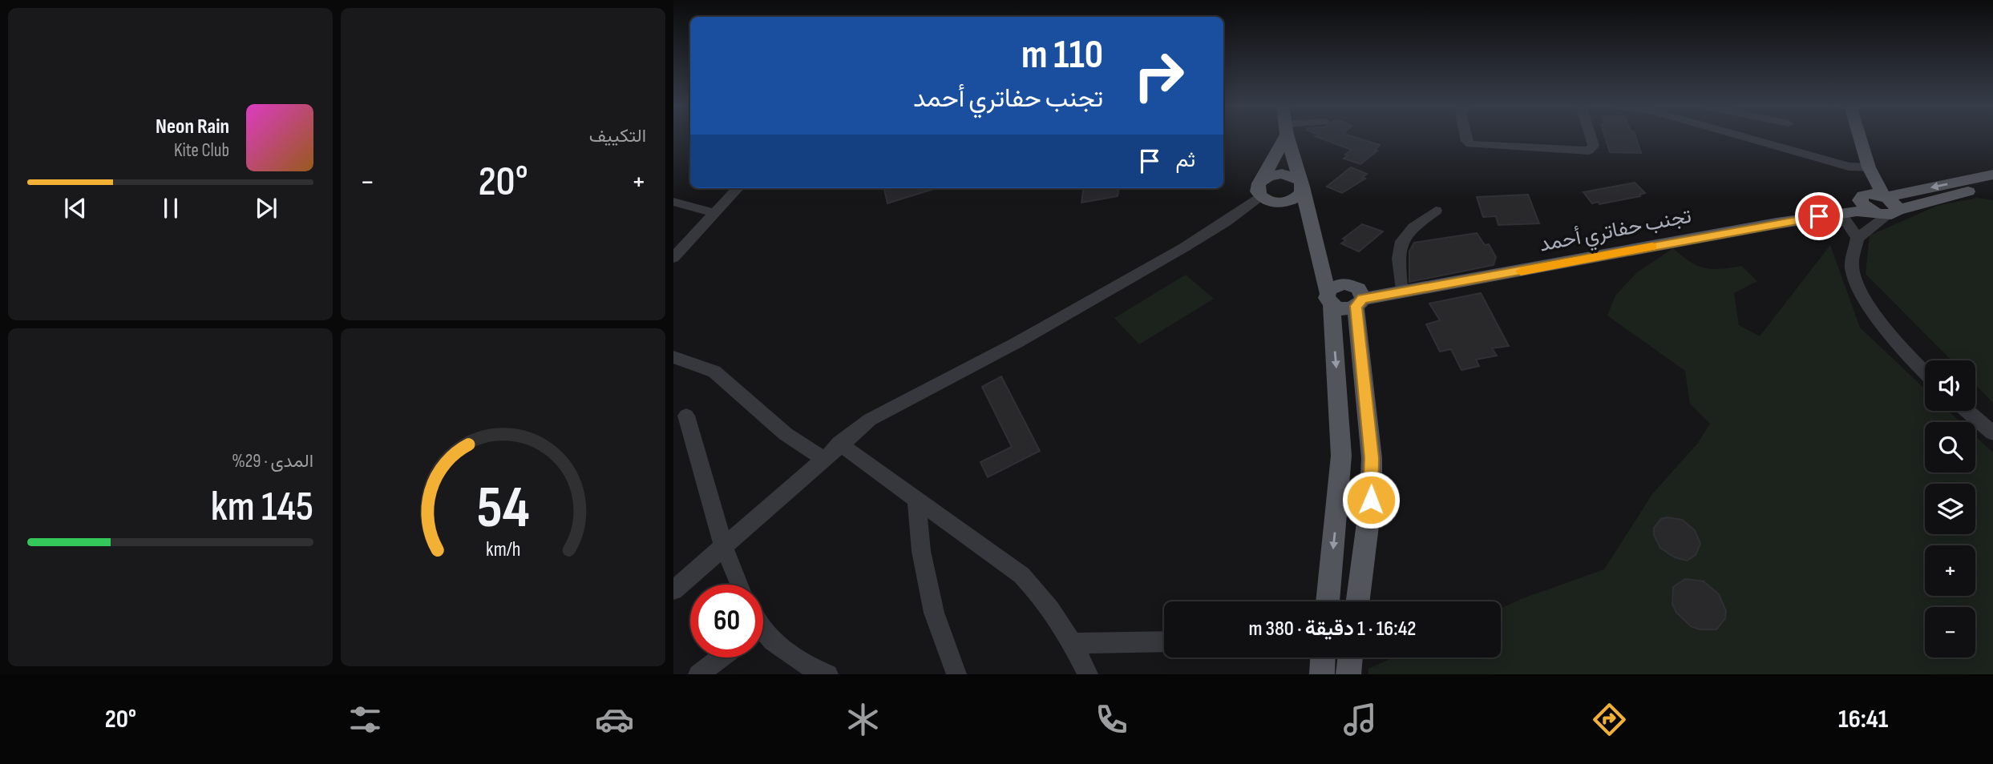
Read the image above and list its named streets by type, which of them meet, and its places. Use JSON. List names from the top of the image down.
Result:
{
  "streets": {
    "main road": ["تجنب حفاتري أحمد"]
  },
  "page": {
    "tile": [
      "التكييف",
      ["المدى · 29%", "145 km"]
    ],
    "turn": ["110 m", "تجنب حفاتري أحمد"],
    "song": ["Neon Rain", "Kite Club"],
    "then": "ثم",
    "heat": ["−", "20°", "+"],
    "map_buttons": ["+", "−"],
    "limit": "60",
    "trip": "16:42 · 1 دقيقة · 380 m",
    "tabs": ["16:41", "20°"],
    "gauge": ["54", "km/h"]
  }
}
